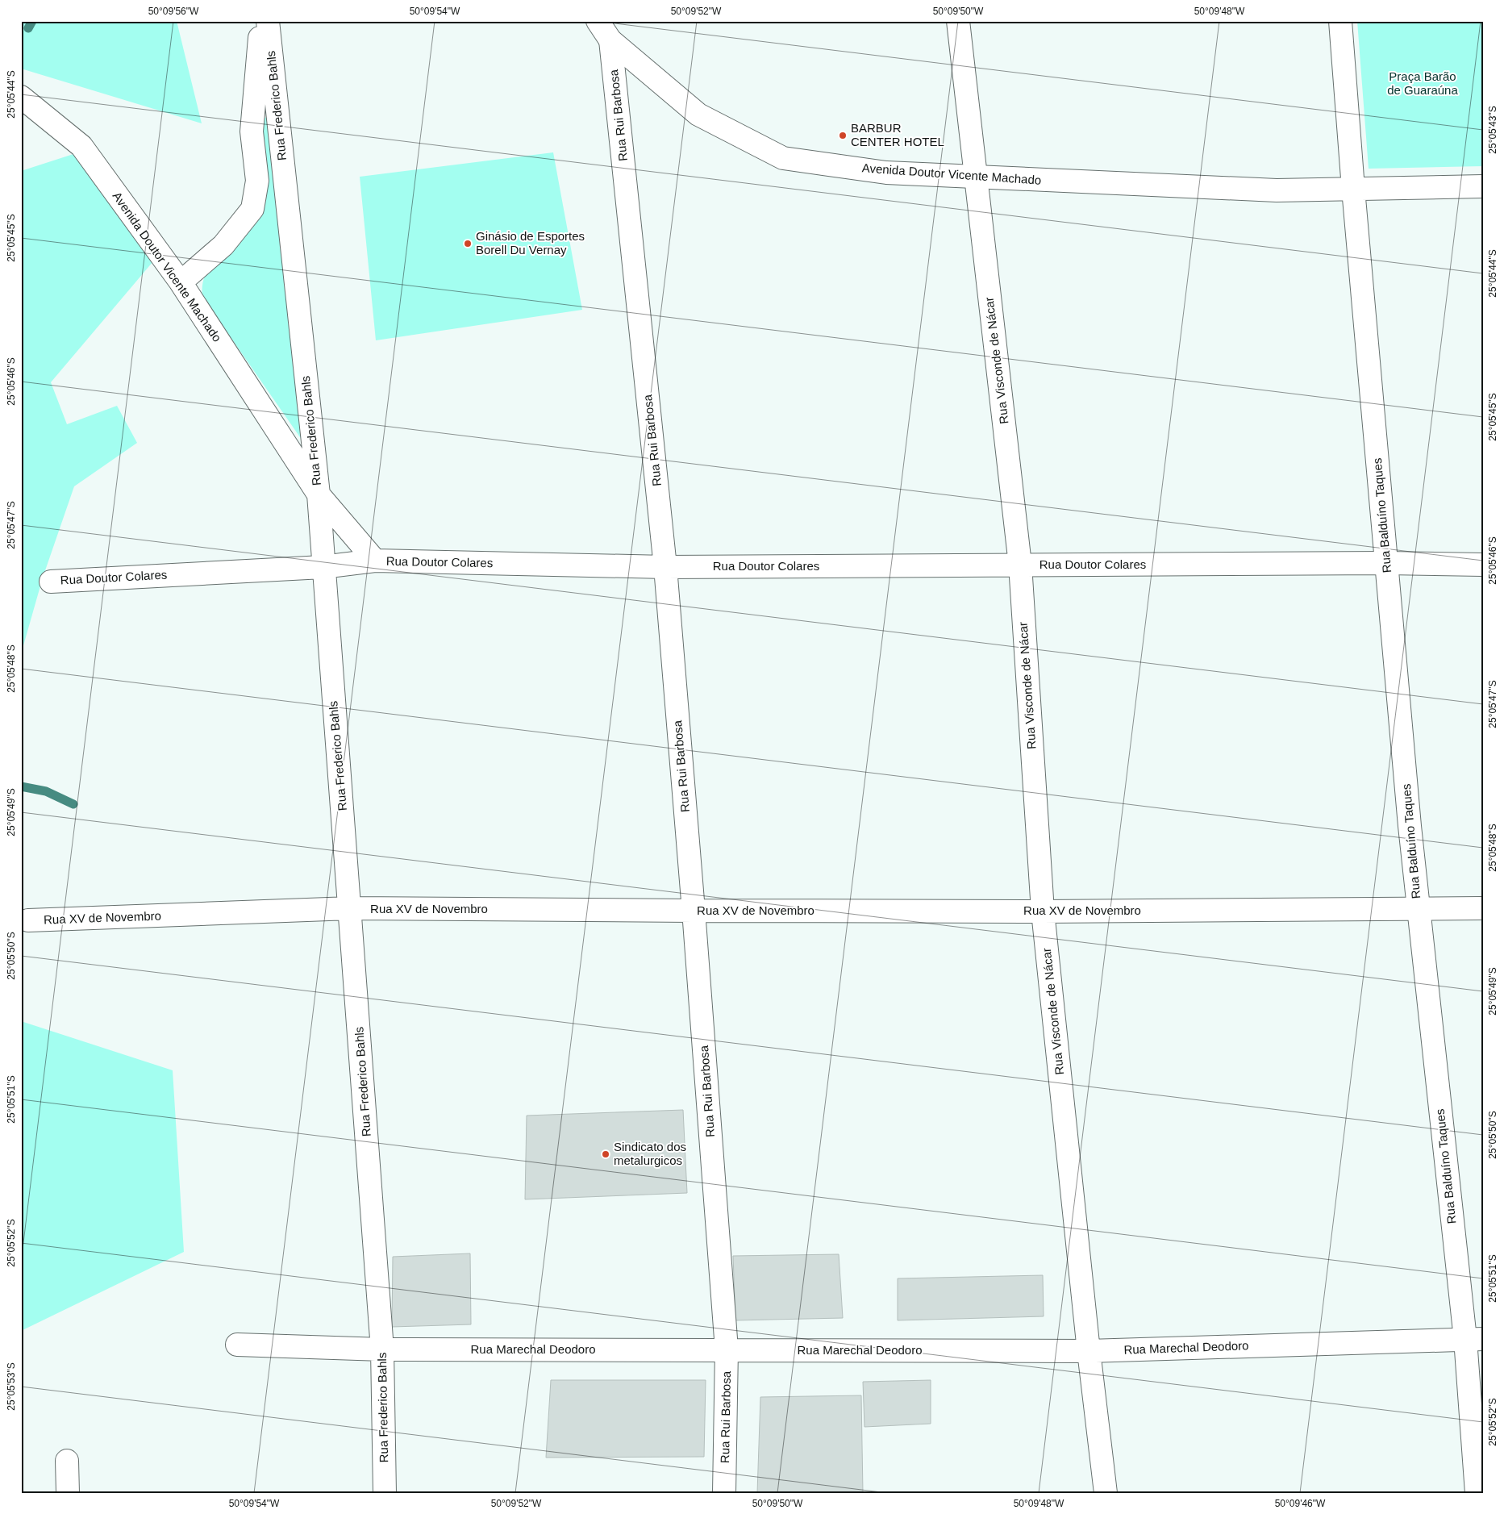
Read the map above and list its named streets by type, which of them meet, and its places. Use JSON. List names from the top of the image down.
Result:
{
  "streets": {
    "street": [
      "Rua Frederico Bahls",
      "Rua Rui Barbosa",
      "Avenida Doutor Vicente Machado",
      "Rua Visconde de Nácar",
      "Rua Balduíno Taques",
      "Rua Doutor Colares",
      "Rua XV de Novembro",
      "Rua Marechal Deodoro"
    ]
  },
  "crossings": [
    ["Rua Frederico Bahls", "Avenida Doutor Vicente Machado"],
    ["Rua Frederico Bahls", "Rua Doutor Colares"],
    ["Rua Frederico Bahls", "Rua XV de Novembro"],
    ["Rua Frederico Bahls", "Rua Marechal Deodoro"],
    ["Rua Rui Barbosa", "Avenida Doutor Vicente Machado"],
    ["Rua Rui Barbosa", "Rua Doutor Colares"],
    ["Rua Rui Barbosa", "Rua XV de Novembro"],
    ["Rua Rui Barbosa", "Rua Marechal Deodoro"],
    ["Avenida Doutor Vicente Machado", "Rua Visconde de Nácar"],
    ["Avenida Doutor Vicente Machado", "Rua Balduíno Taques"],
    ["Avenida Doutor Vicente Machado", "Rua Doutor Colares"],
    ["Rua Visconde de Nácar", "Rua Doutor Colares"],
    ["Rua Visconde de Nácar", "Rua XV de Novembro"],
    ["Rua Visconde de Nácar", "Rua Marechal Deodoro"],
    ["Rua Balduíno Taques", "Rua Doutor Colares"],
    ["Rua Balduíno Taques", "Rua XV de Novembro"],
    ["Rua Balduíno Taques", "Rua Marechal Deodoro"]
  ],
  "parks": ["Praça Barão de Guaraúna"],
  "places": ["BARBUR CENTER HOTEL", "Ginásio de Esportes Borell Du Vernay", "Sindicato dos metalurgicos"],
  "coordinates": [
    "50°09'56\"W",
    "50°09'54\"W",
    "50°09'52\"W",
    "50°09'50\"W",
    "50°09'48\"W",
    "25°05'44\"S",
    "25°05'43\"S",
    "25°05'45\"S",
    "25°05'46\"S",
    "25°05'47\"S",
    "25°05'48\"S",
    "25°05'49\"S",
    "25°05'50\"S",
    "25°05'51\"S",
    "25°05'52\"S",
    "25°05'53\"S",
    "50°09'46\"W"
  ]
}
